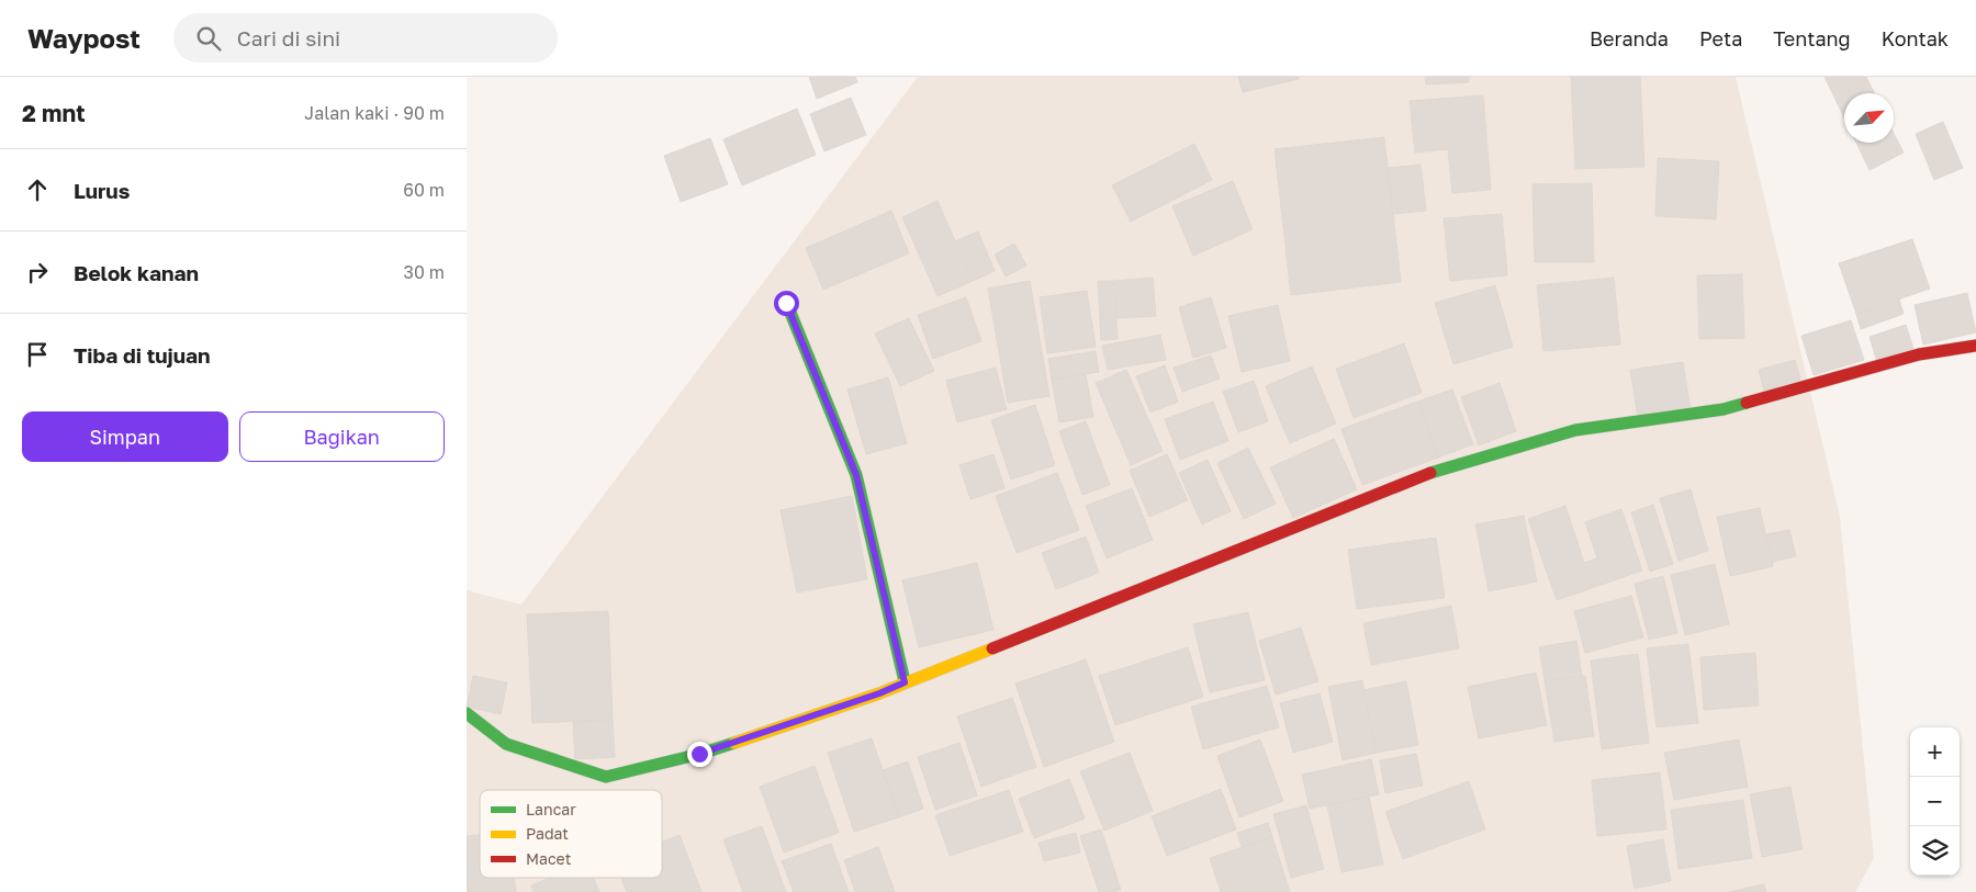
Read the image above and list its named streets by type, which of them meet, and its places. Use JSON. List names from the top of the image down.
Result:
{
  "legend": ["Lancar", "Padat", "Macet"],
  "north": "top right",
  "page": {
    "header": "Waypost",
    "search": "Cari di sini",
    "nav": [
      "Beranda",
      "Peta",
      "Tentang",
      "Kontak"
    ],
    "heading": ["2 mnt", "Jalan kaki · 90 m"],
    "list": [
      ["Lurus", "60 m"],
      ["Belok kanan", "30 m"],
      "Tiba di tujuan"
    ],
    "buttons": ["Simpan", "Bagikan"],
    "map_buttons": ["+", "−"]
  }
}
